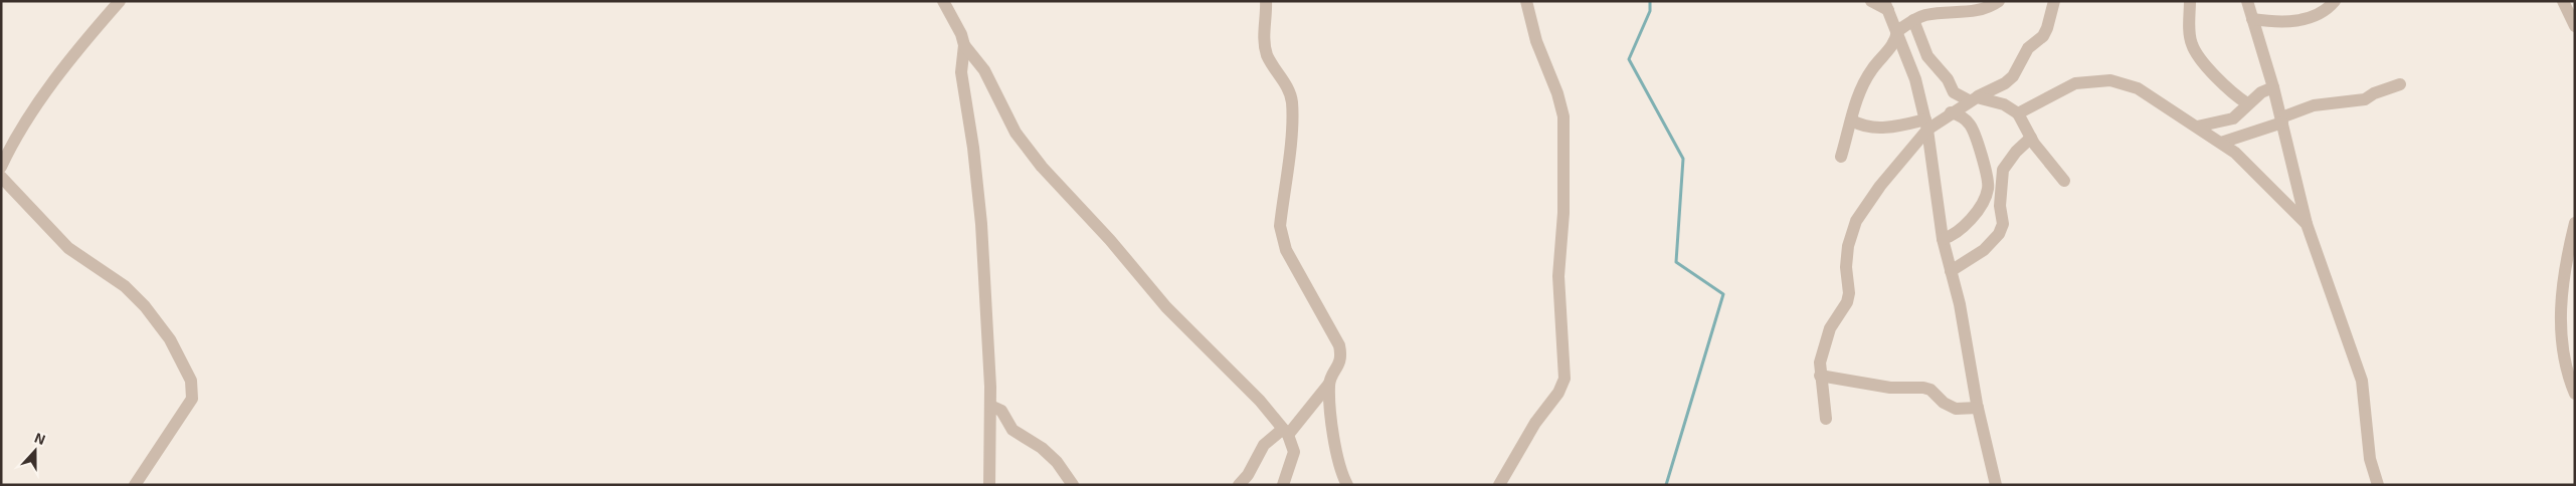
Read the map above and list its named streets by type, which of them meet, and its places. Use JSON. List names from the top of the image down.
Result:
{
  "north": "top"
}
